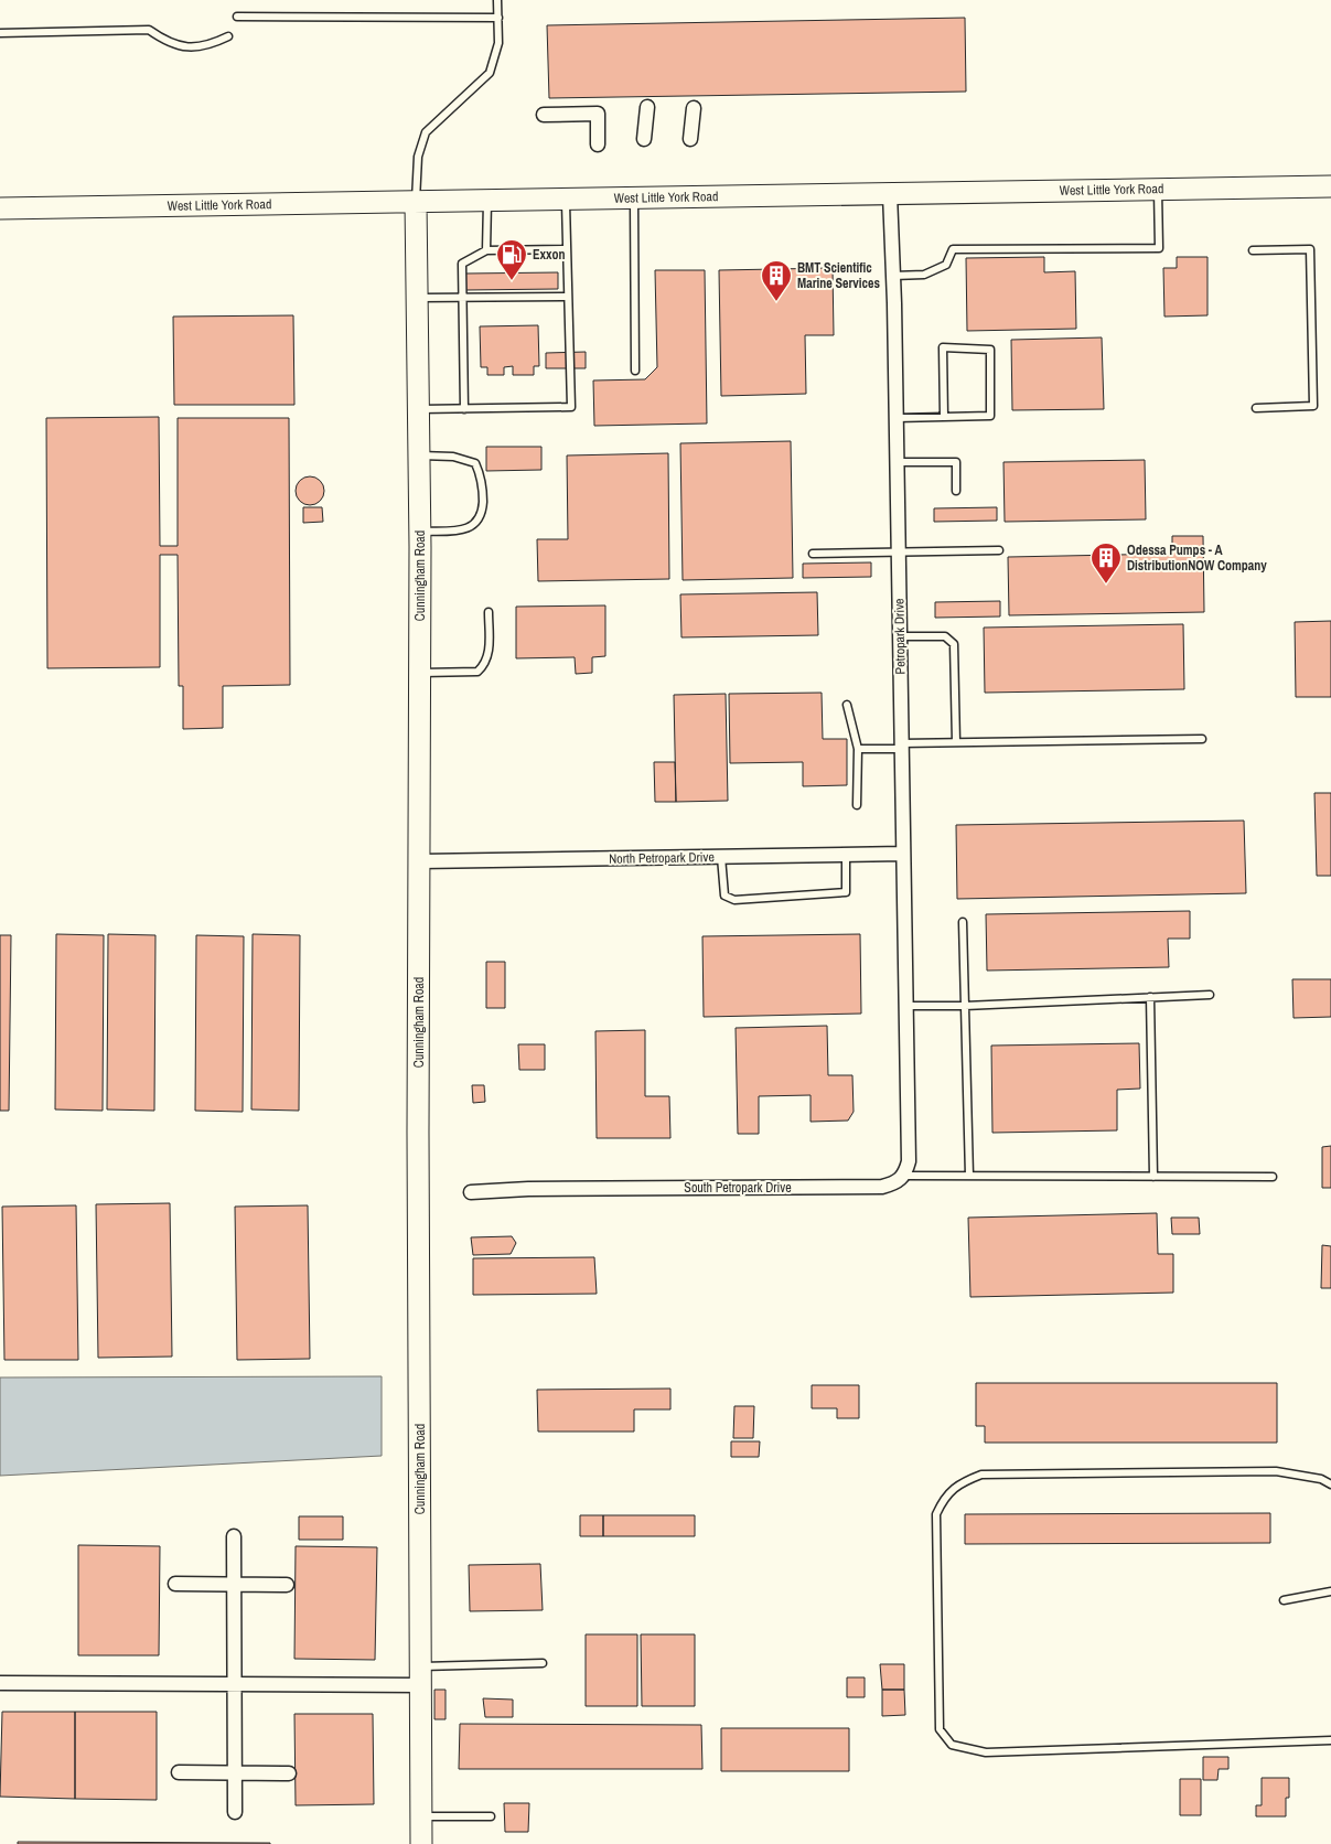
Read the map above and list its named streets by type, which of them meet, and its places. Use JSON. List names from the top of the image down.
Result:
{
  "streets": {
    "street": [
      "West Little York Road",
      "Cunningham Road",
      "Petropark Drive",
      "North Petropark Drive",
      "South Petropark Drive"
    ]
  },
  "crossings": [
    ["West Little York Road", "Cunningham Road"],
    ["West Little York Road", "Petropark Drive"],
    ["Cunningham Road", "North Petropark Drive"],
    ["Petropark Drive", "North Petropark Drive"],
    ["Petropark Drive", "South Petropark Drive"]
  ],
  "places": {
    "fuel station": ["Exxon"],
    "building": ["BMT Scientific Marine Services", "Odessa Pumps - A DistributionNOW Company"]
  }
}
